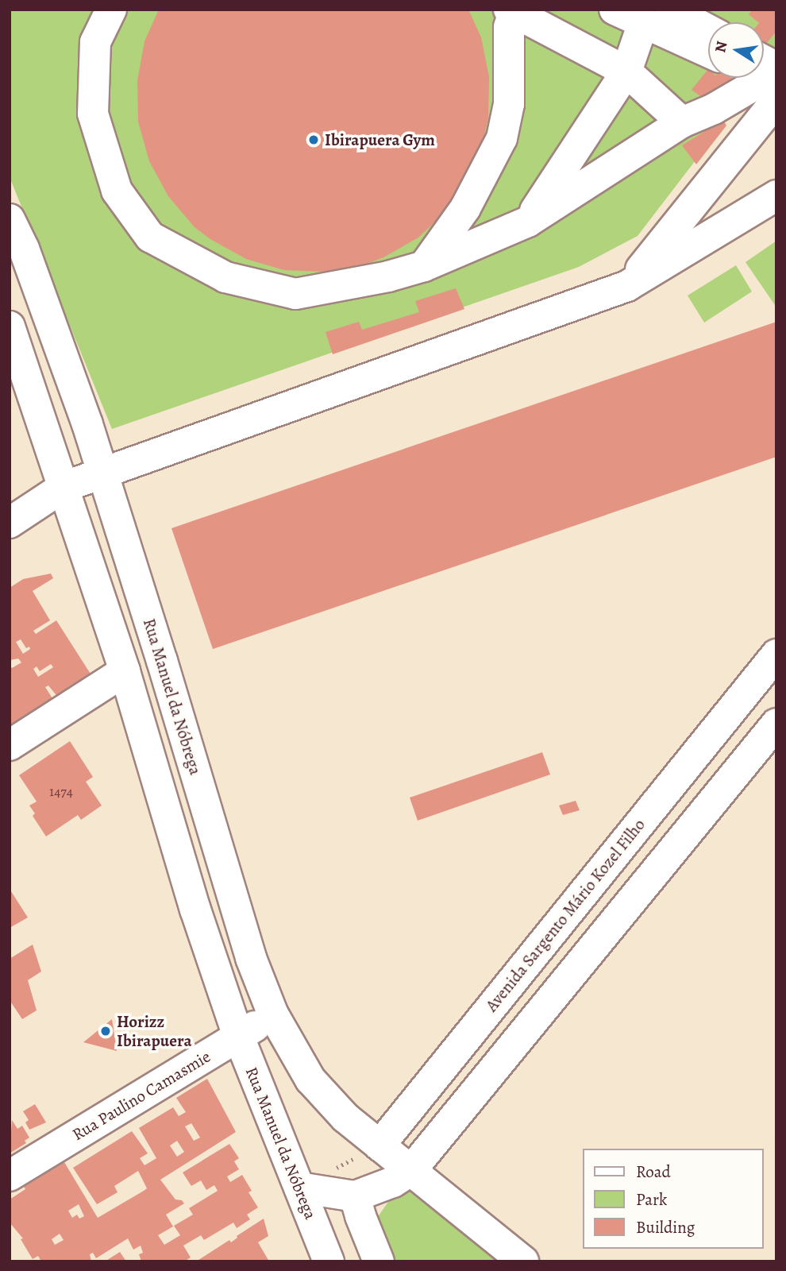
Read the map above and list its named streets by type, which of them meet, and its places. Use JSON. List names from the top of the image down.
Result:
{
  "streets": {
    "street": ["Rua Manuel da Nóbrega", "Avenida Sargento Mário Kozel Filho", "Rua Paulino Camasmie"]
  },
  "crossings": [
    ["Rua Manuel da Nóbrega", "Avenida Sargento Mário Kozel Filho"],
    ["Rua Manuel da Nóbrega", "Rua Paulino Camasmie"]
  ],
  "places": ["Ibirapuera Gym", "Horizz Ibirapuera"],
  "house_numbers": ["1474"],
  "legend": ["Road", "Park", "Building"],
  "north": "left"
}
